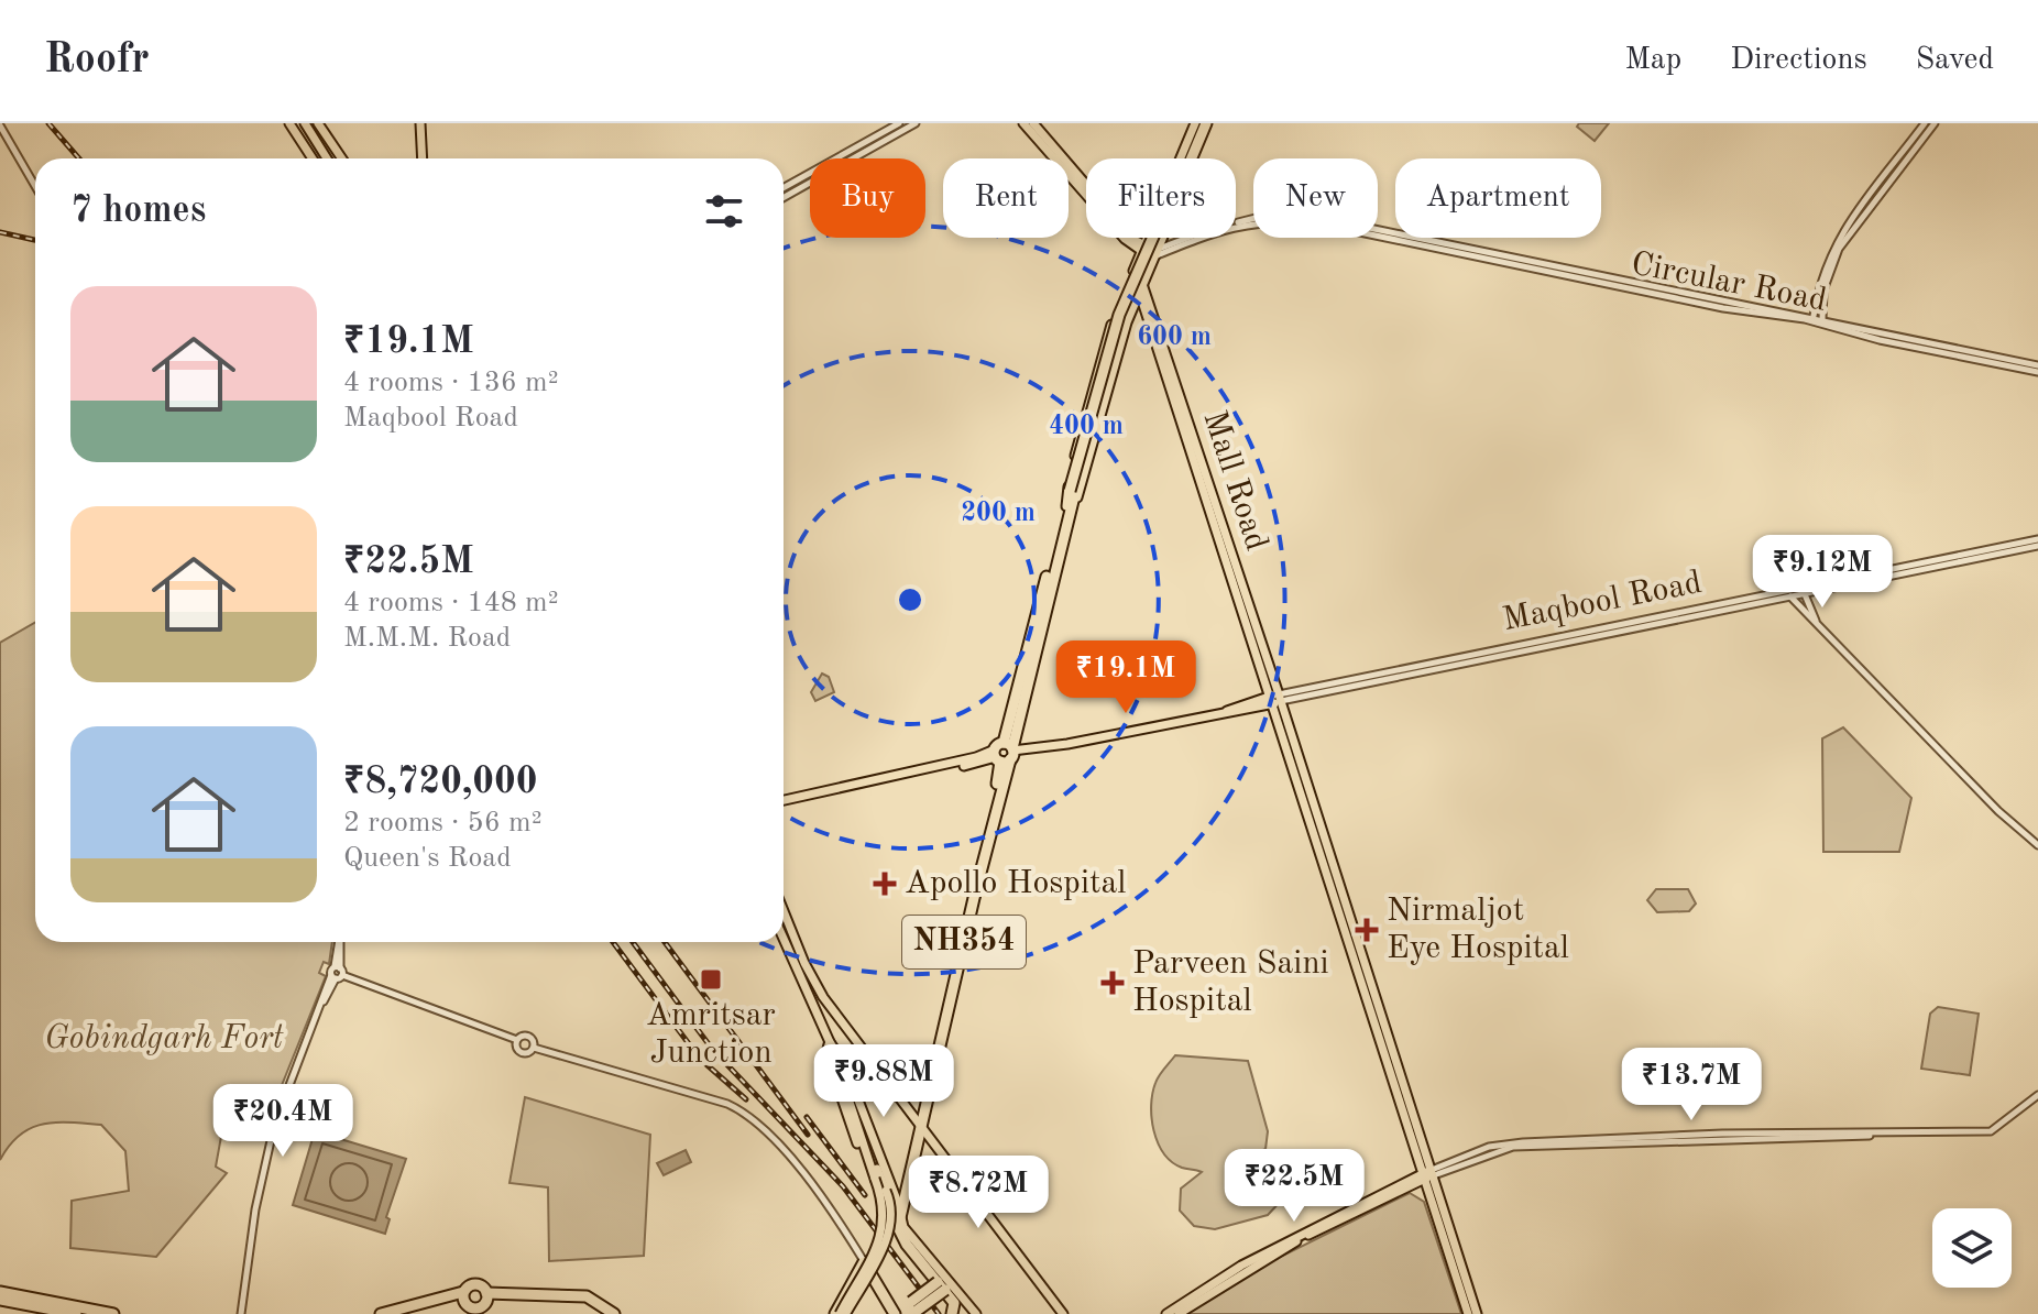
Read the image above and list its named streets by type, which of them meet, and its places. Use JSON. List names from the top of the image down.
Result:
{
  "streets": {
    "highway": ["NH354"],
    "main road": ["Mall Road", "Maqbool Road"],
    "street": ["Circular Road"]
  },
  "crossings": [
    ["Mall Road", "Maqbool Road"],
    ["Maqbool Road", "NH354"]
  ],
  "parks": ["Gobindgarh Fort"],
  "places": {
    "health": ["Apollo Hospital", "Nirmaljot Eye Hospital", "Parveen Saini Hospital"],
    "transit": ["Amritsar Junction"]
  },
  "page": {
    "header": "Roofr",
    "nav": ["Map", "Directions", "Saved"],
    "chip": [
      "Buy",
      "Rent",
      "Filters",
      "New",
      "Apartment"
    ],
    "heading": "7 homes",
    "list": [
      {
        "name": "₹19.1M",
        "note": "4 rooms · 136 m² · Maqbool Road"
      },
      {
        "name": "₹22.5M",
        "note": "4 rooms · 148 m² · M.M.M. Road"
      },
      {
        "name": "₹8,720,000",
        "note": "2 rooms · 56 m² · Queen's Road"
      }
    ],
    "price": [
      "₹9.12M",
      "₹19.1M",
      "₹9.88M",
      "₹13.7M",
      "₹20.4M",
      "₹22.5M",
      "₹8.72M"
    ]
  },
  "rings": ["600 m", "400 m", "200 m"]
}
